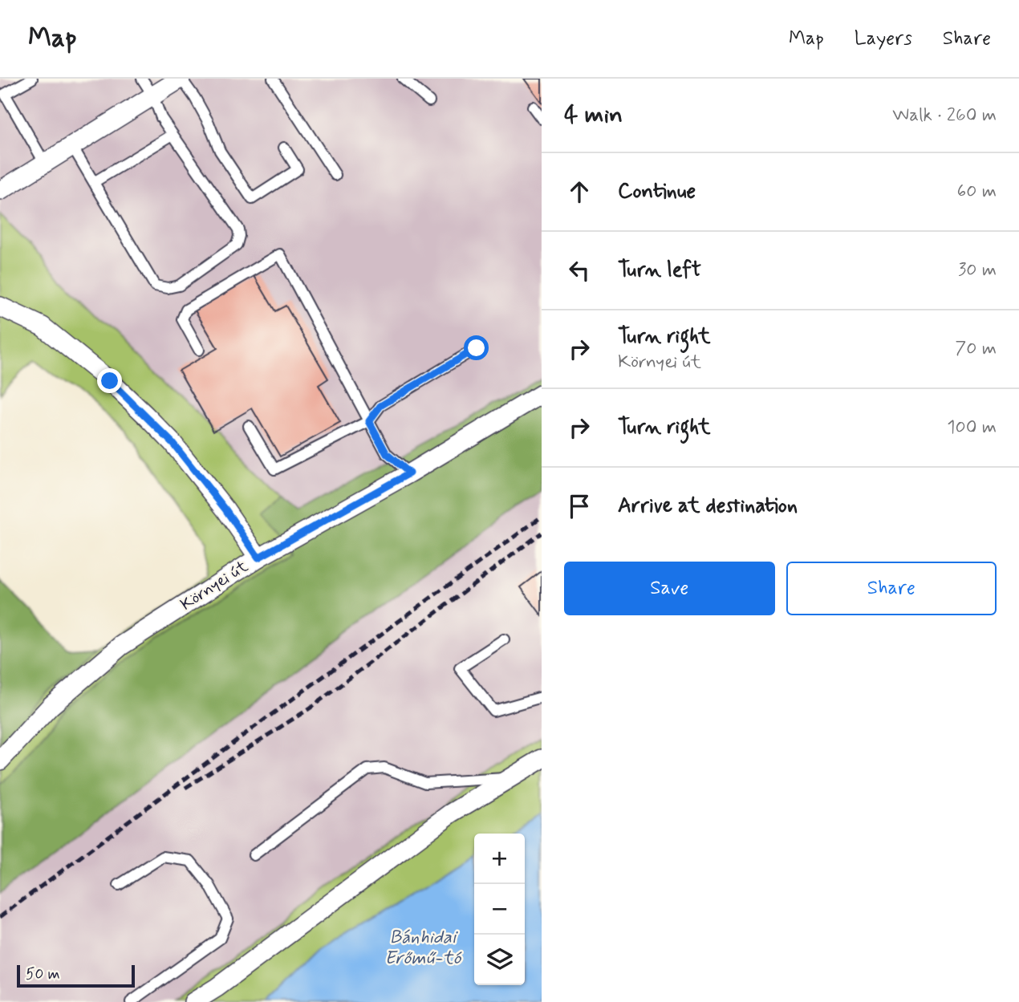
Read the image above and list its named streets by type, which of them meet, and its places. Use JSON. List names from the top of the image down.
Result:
{
  "streets": {
    "street": ["Környei út"]
  },
  "water": ["Bánhidai Erőmű-tó"],
  "scale_bar": "50 m",
  "page": {
    "header": "Map",
    "nav": ["Map", "Layers", "Share"],
    "heading": ["4 min", "Walk · 260 m"],
    "list": [
      ["Continue", "60 m"],
      ["Turn left", "30 m"],
      ["Turn right", "Környei út", "70 m"],
      ["Turn right", "100 m"],
      "Arrive at destination"
    ],
    "buttons": ["Save", "Share"],
    "map_buttons": ["+", "−"],
    "scale": "50 m"
  }
}
